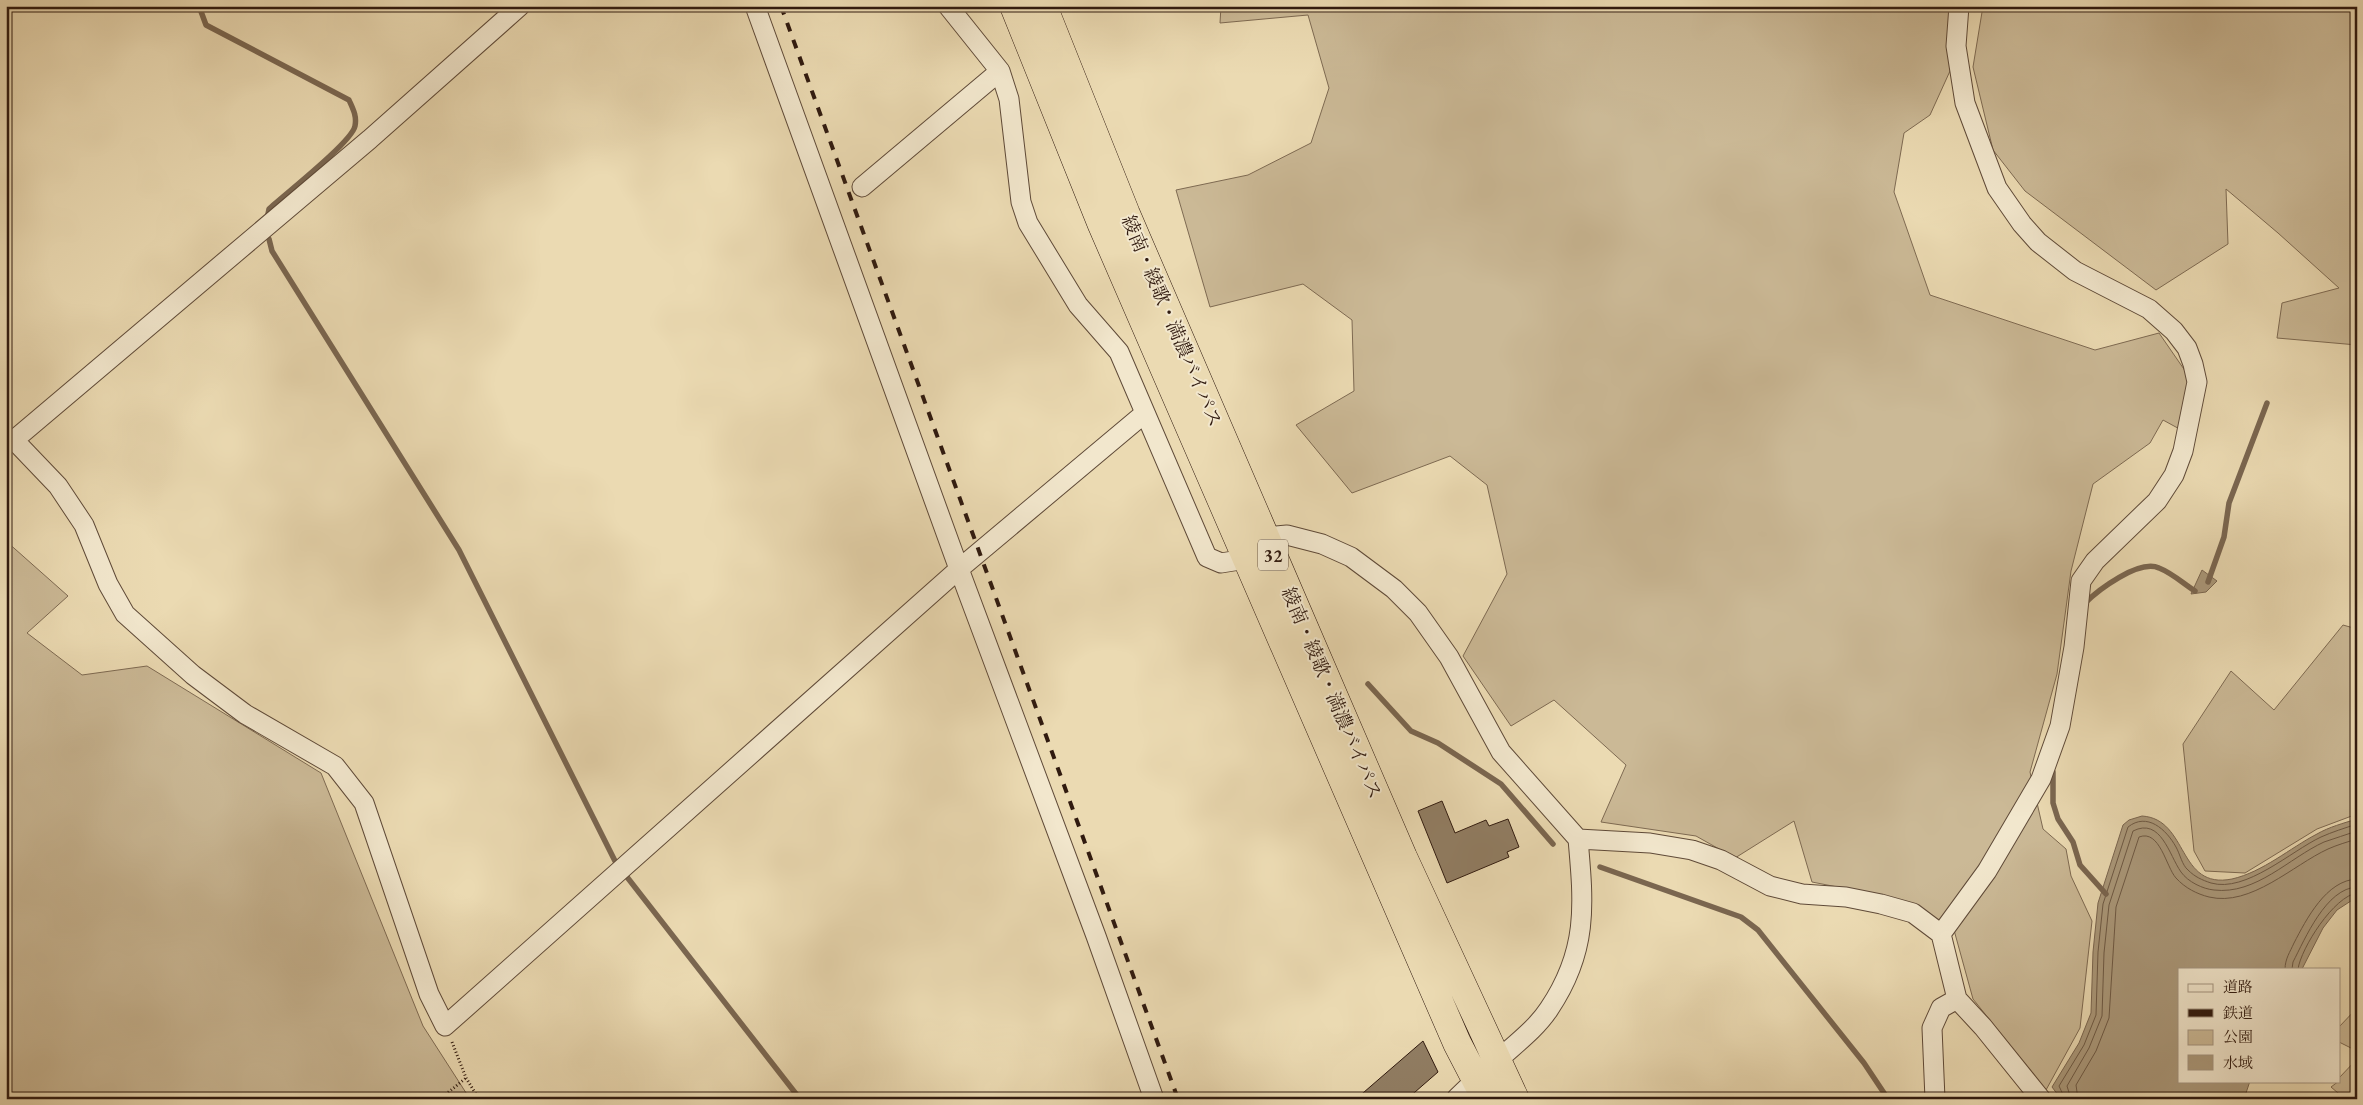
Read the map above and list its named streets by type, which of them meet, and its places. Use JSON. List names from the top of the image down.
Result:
{
  "streets": {
    "highway": ["綾南・綾歌・満濃バイパス", "32"]
  },
  "legend": [
    "道路",
    "鉄道",
    "公園",
    "水域"
  ]
}
